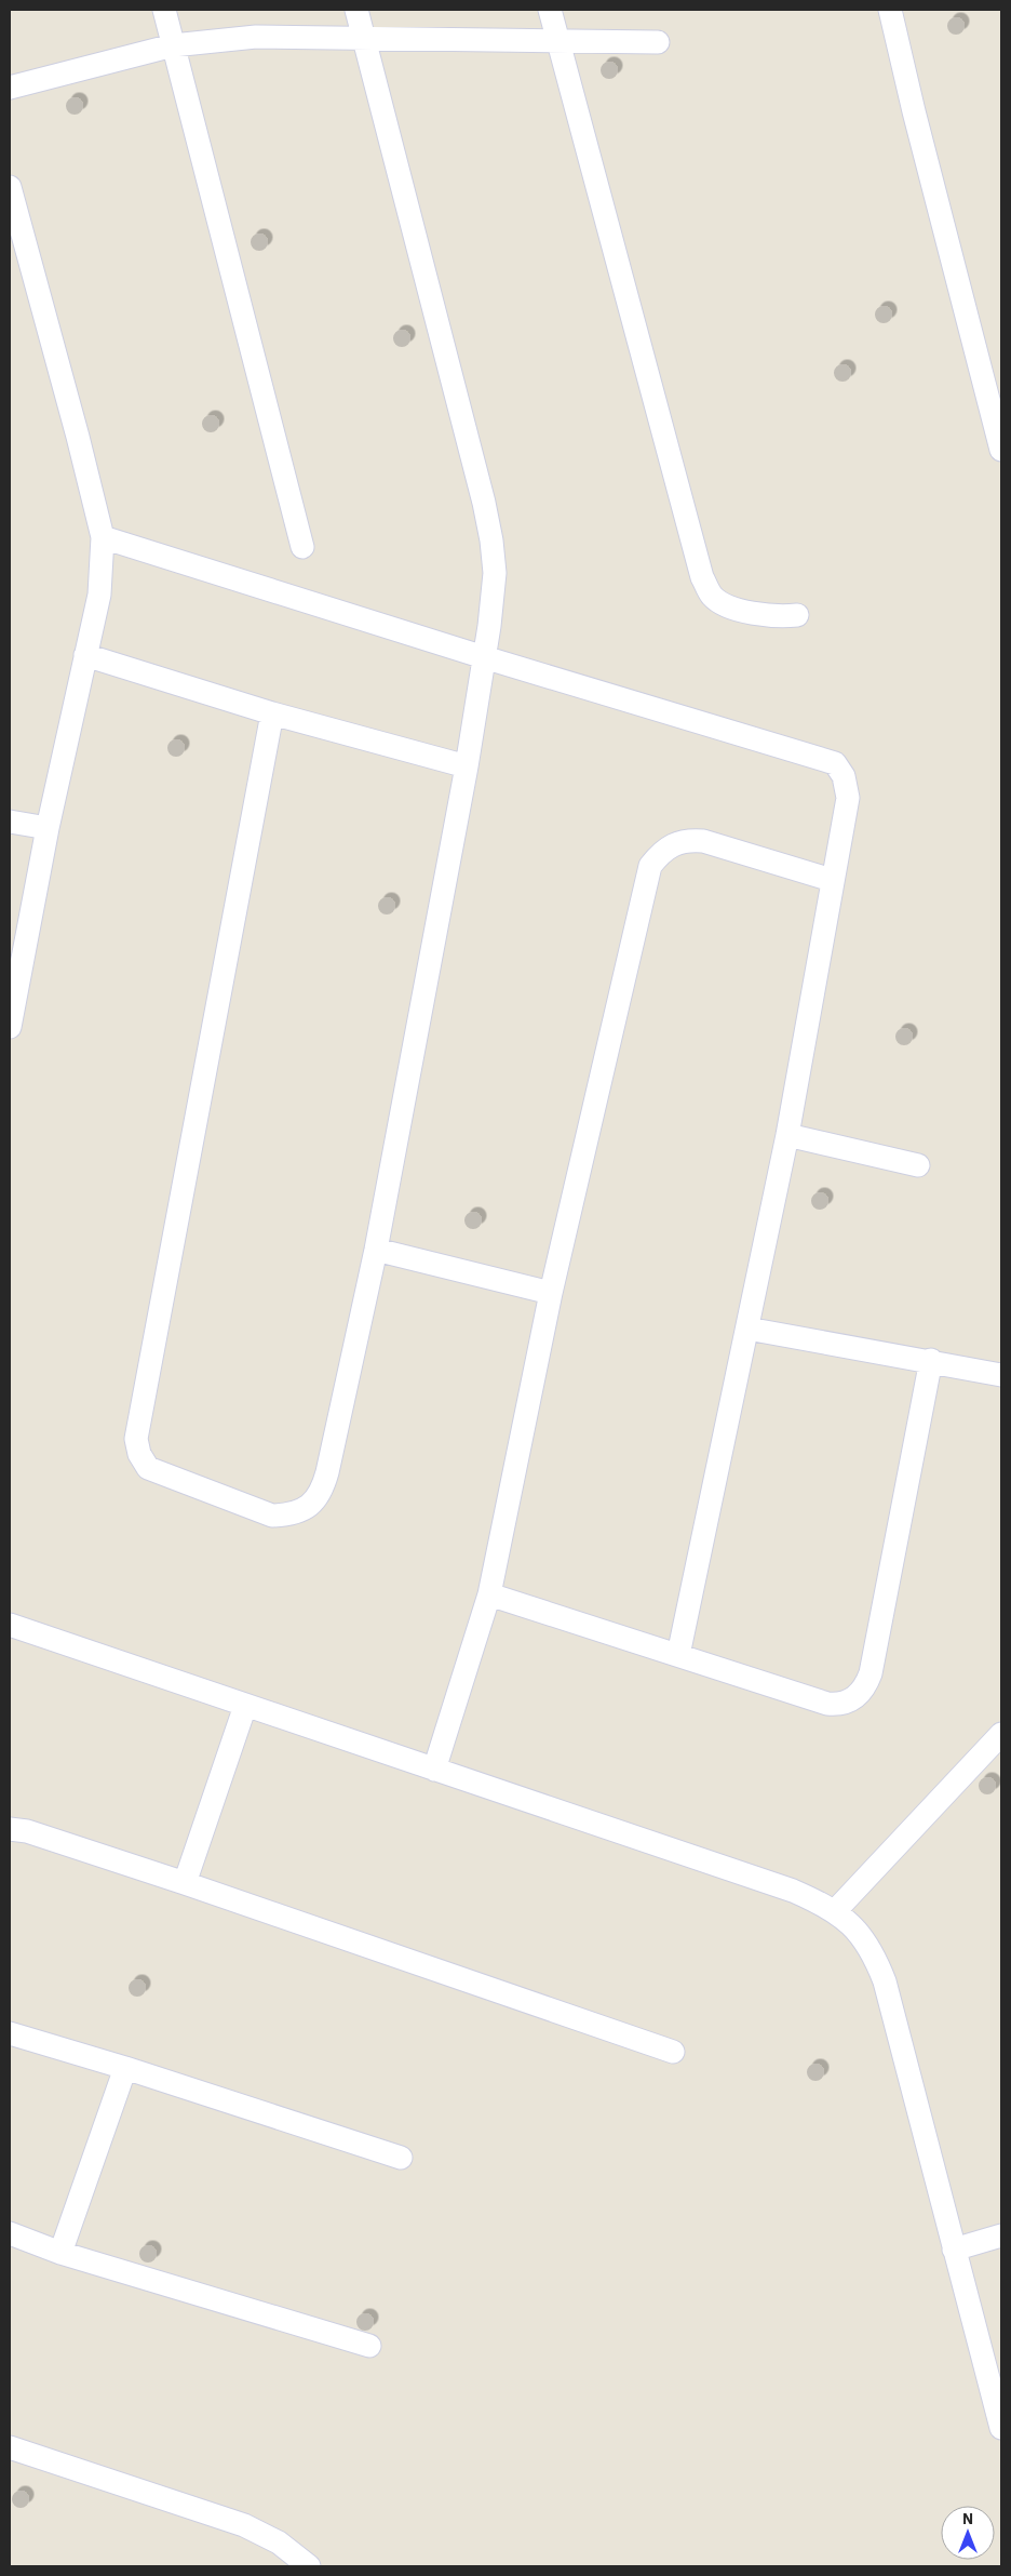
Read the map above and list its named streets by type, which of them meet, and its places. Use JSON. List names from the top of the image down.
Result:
{
  "north": "top"
}
